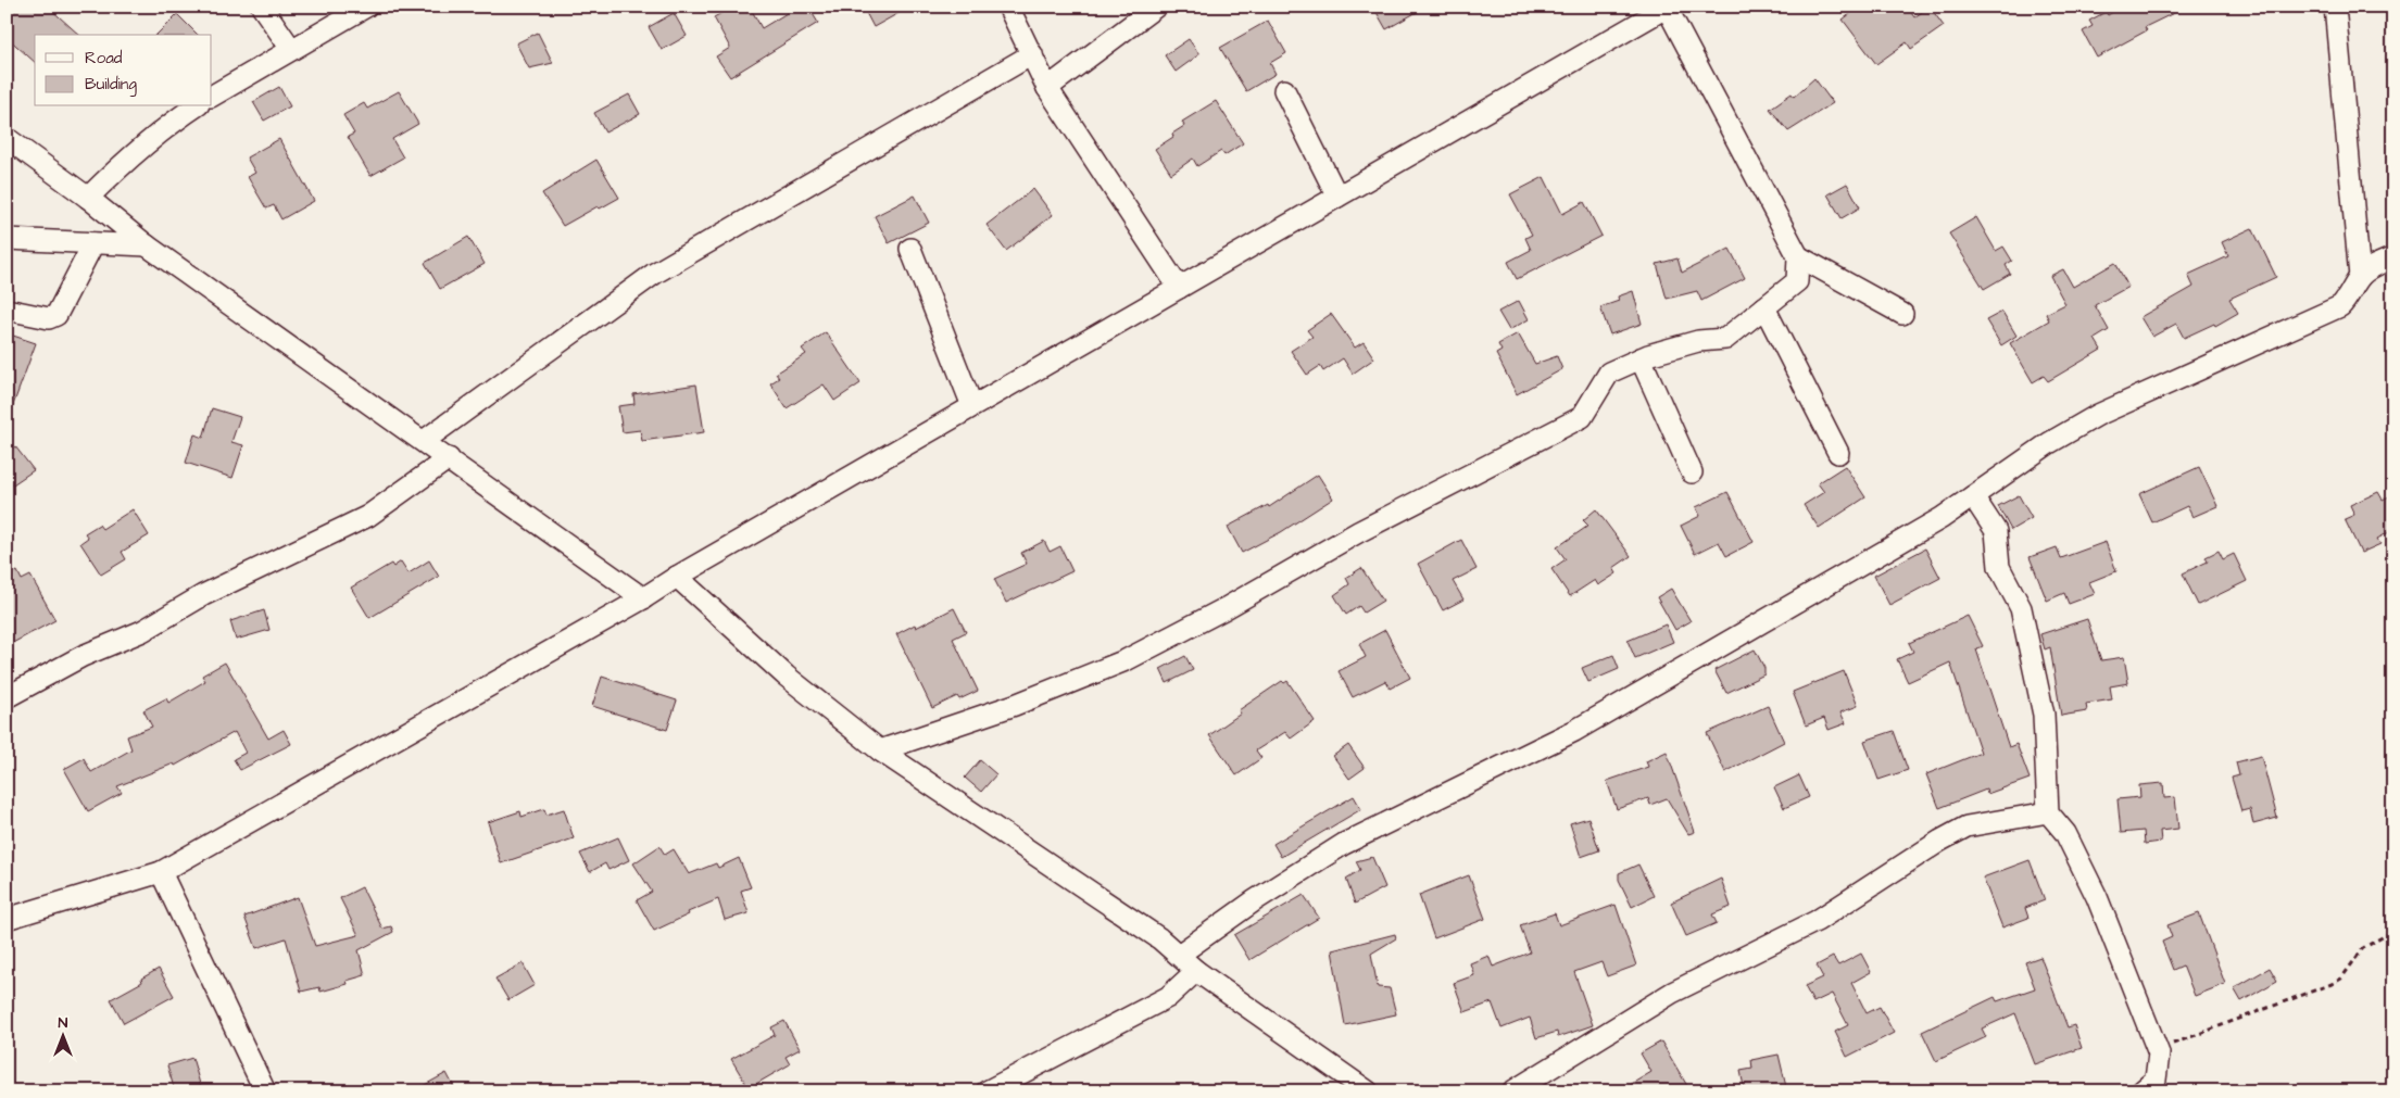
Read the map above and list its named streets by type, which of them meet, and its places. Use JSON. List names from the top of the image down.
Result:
{
  "legend": ["Road", "Building"],
  "north": "top"
}
